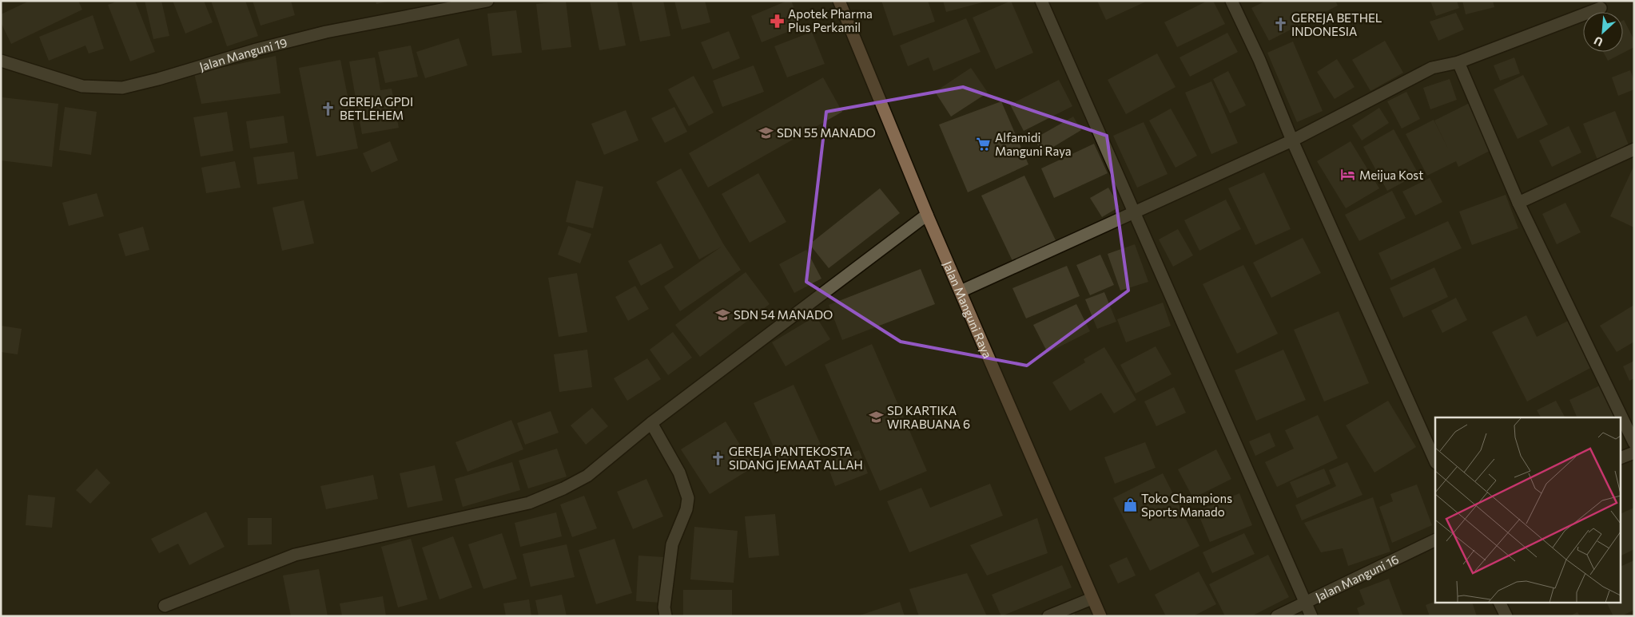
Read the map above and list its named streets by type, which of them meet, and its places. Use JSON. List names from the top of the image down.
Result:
{
  "streets": {
    "street": ["Jalan Manguni 19", "Jalan Manguni Raya", "Jalan Manguni 16"]
  },
  "places": {
    "pharmacy": ["Apotek Pharma Plus Perkamil"],
    "church": ["GEREJA BETHEL INDONESIA", "GEREJA GPDI BETLEHEM", "GEREJA PANTEKOSTA SIDANG JEMAAT ALLAH"],
    "school or university": ["SDN 55 MANADO", "SDN 54 MANADO", "SD KARTIKA WIRABUANA 6"],
    "supermarket": ["Alfamidi Manguni Raya"],
    "hotel": ["Meijua Kost"],
    "shop": ["Toko Champions Sports Manado"]
  },
  "north": "bottom left"
}
